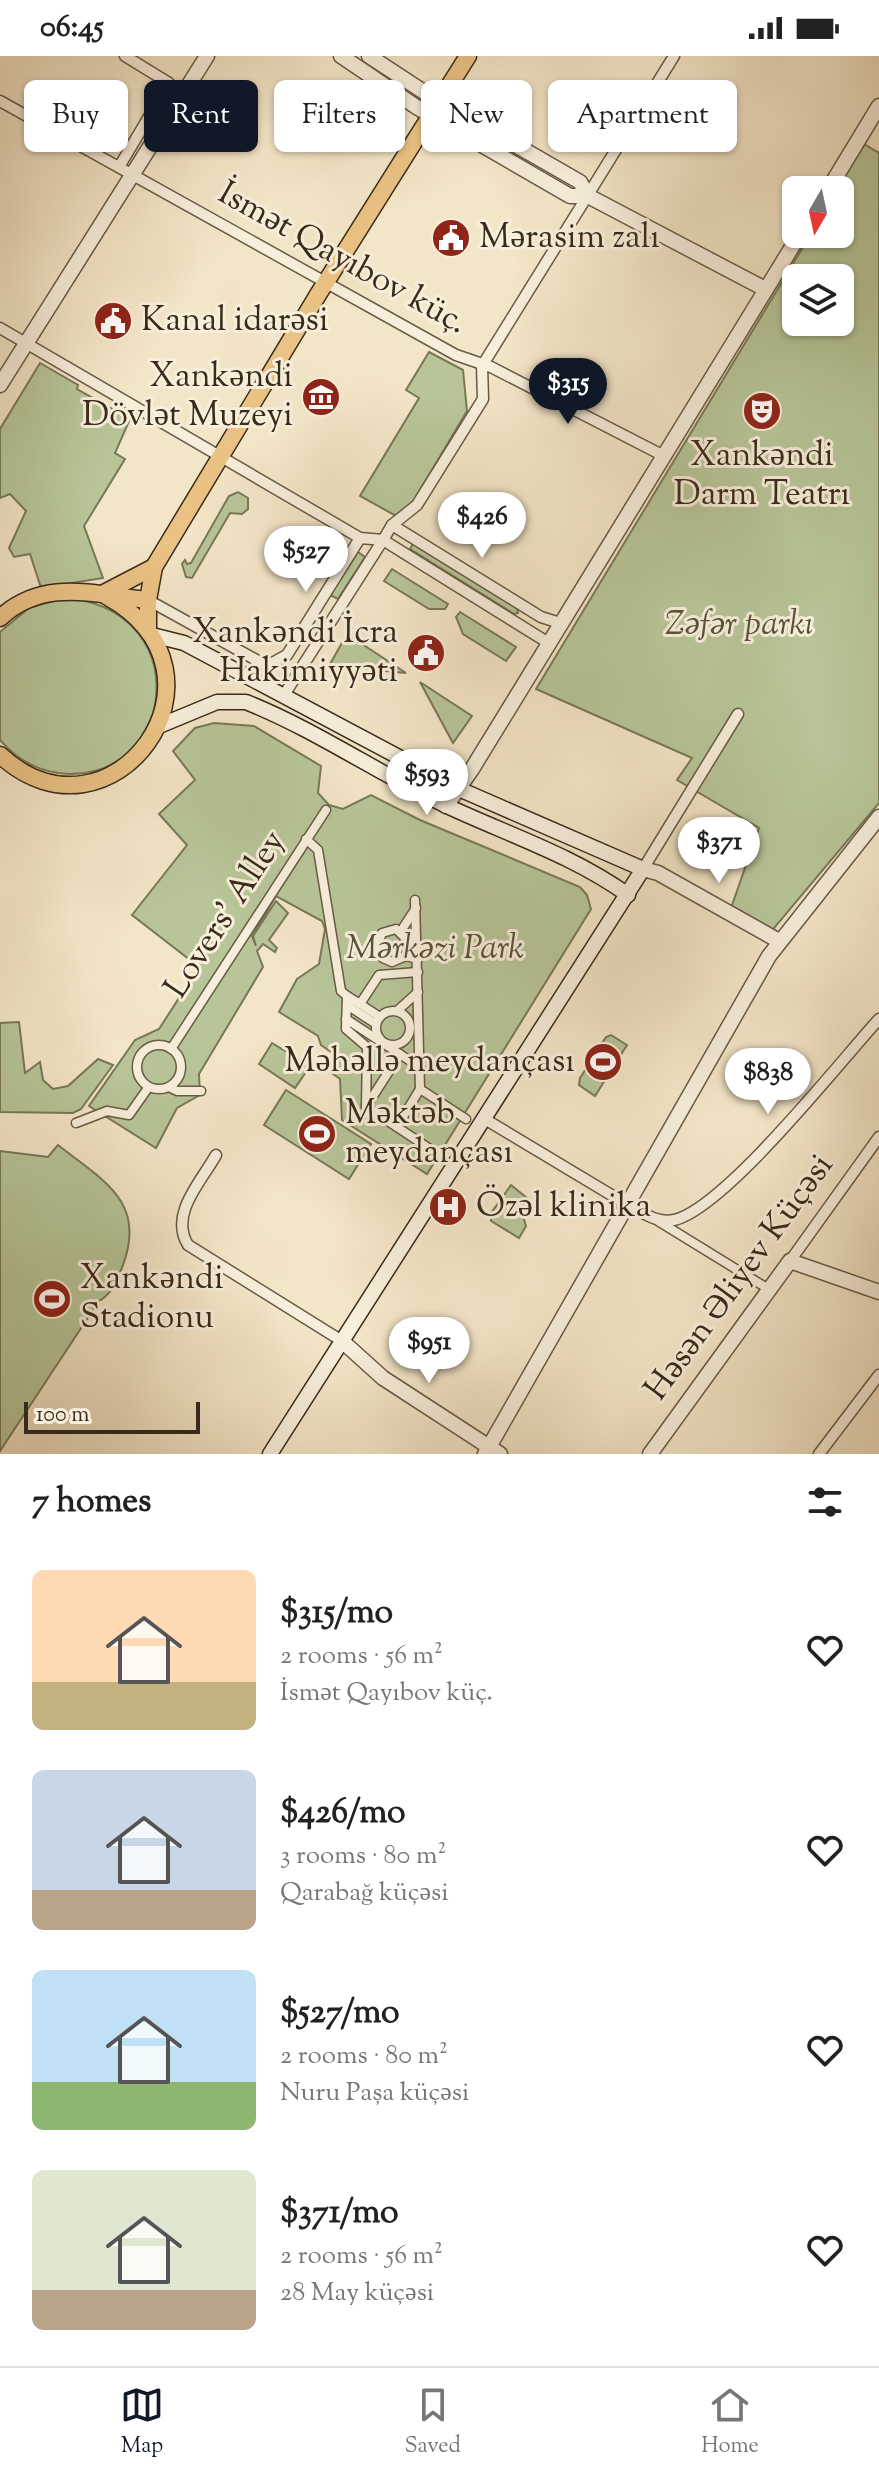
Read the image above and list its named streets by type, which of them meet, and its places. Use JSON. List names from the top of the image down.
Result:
{
  "streets": {
    "street": ["İsmət Qayıbov küç.", "Lovers' Alley", "Həsən Əliyev Küçəsi"]
  },
  "parks": ["Zəfər parkı", "Mərkəzi Park"],
  "places": {
    "public building": ["Mərasim zalı", "Kanal idarəsi", "Xankəndi İcra Hakimiyyəti"],
    "museum": ["Xankəndi Dövlət Muzeyi"],
    "theatre": ["Xankəndi Darm Teatrı"],
    "sports": ["Məhəllə meydançası", "Məktəb meydançası", "Xankəndi Stadionu"],
    "hospital": ["Özəl klinika"]
  },
  "scale_bar": "100 m",
  "north": "bottom",
  "page": {
    "status": "06:45",
    "chip": [
      "Buy",
      "Rent",
      "Filters",
      "New",
      "Apartment"
    ],
    "price": [
      "$315",
      "$426",
      "$527",
      "$593",
      "$371",
      "$838",
      "$951"
    ],
    "scale": "100 m",
    "heading": "7 homes",
    "list": [
      {
        "name": "$315/mo",
        "note": "2 rooms · 56 m² · İsmət Qayıbov küç."
      },
      {
        "name": "$426/mo",
        "note": "3 rooms · 80 m² · Qarabağ küçəsi"
      },
      {
        "name": "$527/mo",
        "note": "2 rooms · 80 m² · Nuru Paşa küçəsi"
      },
      {
        "name": "$371/mo",
        "note": "2 rooms · 56 m² · 28 May küçəsi"
      }
    ],
    "tabs": ["Map", "Saved", "Home"]
  }
}
